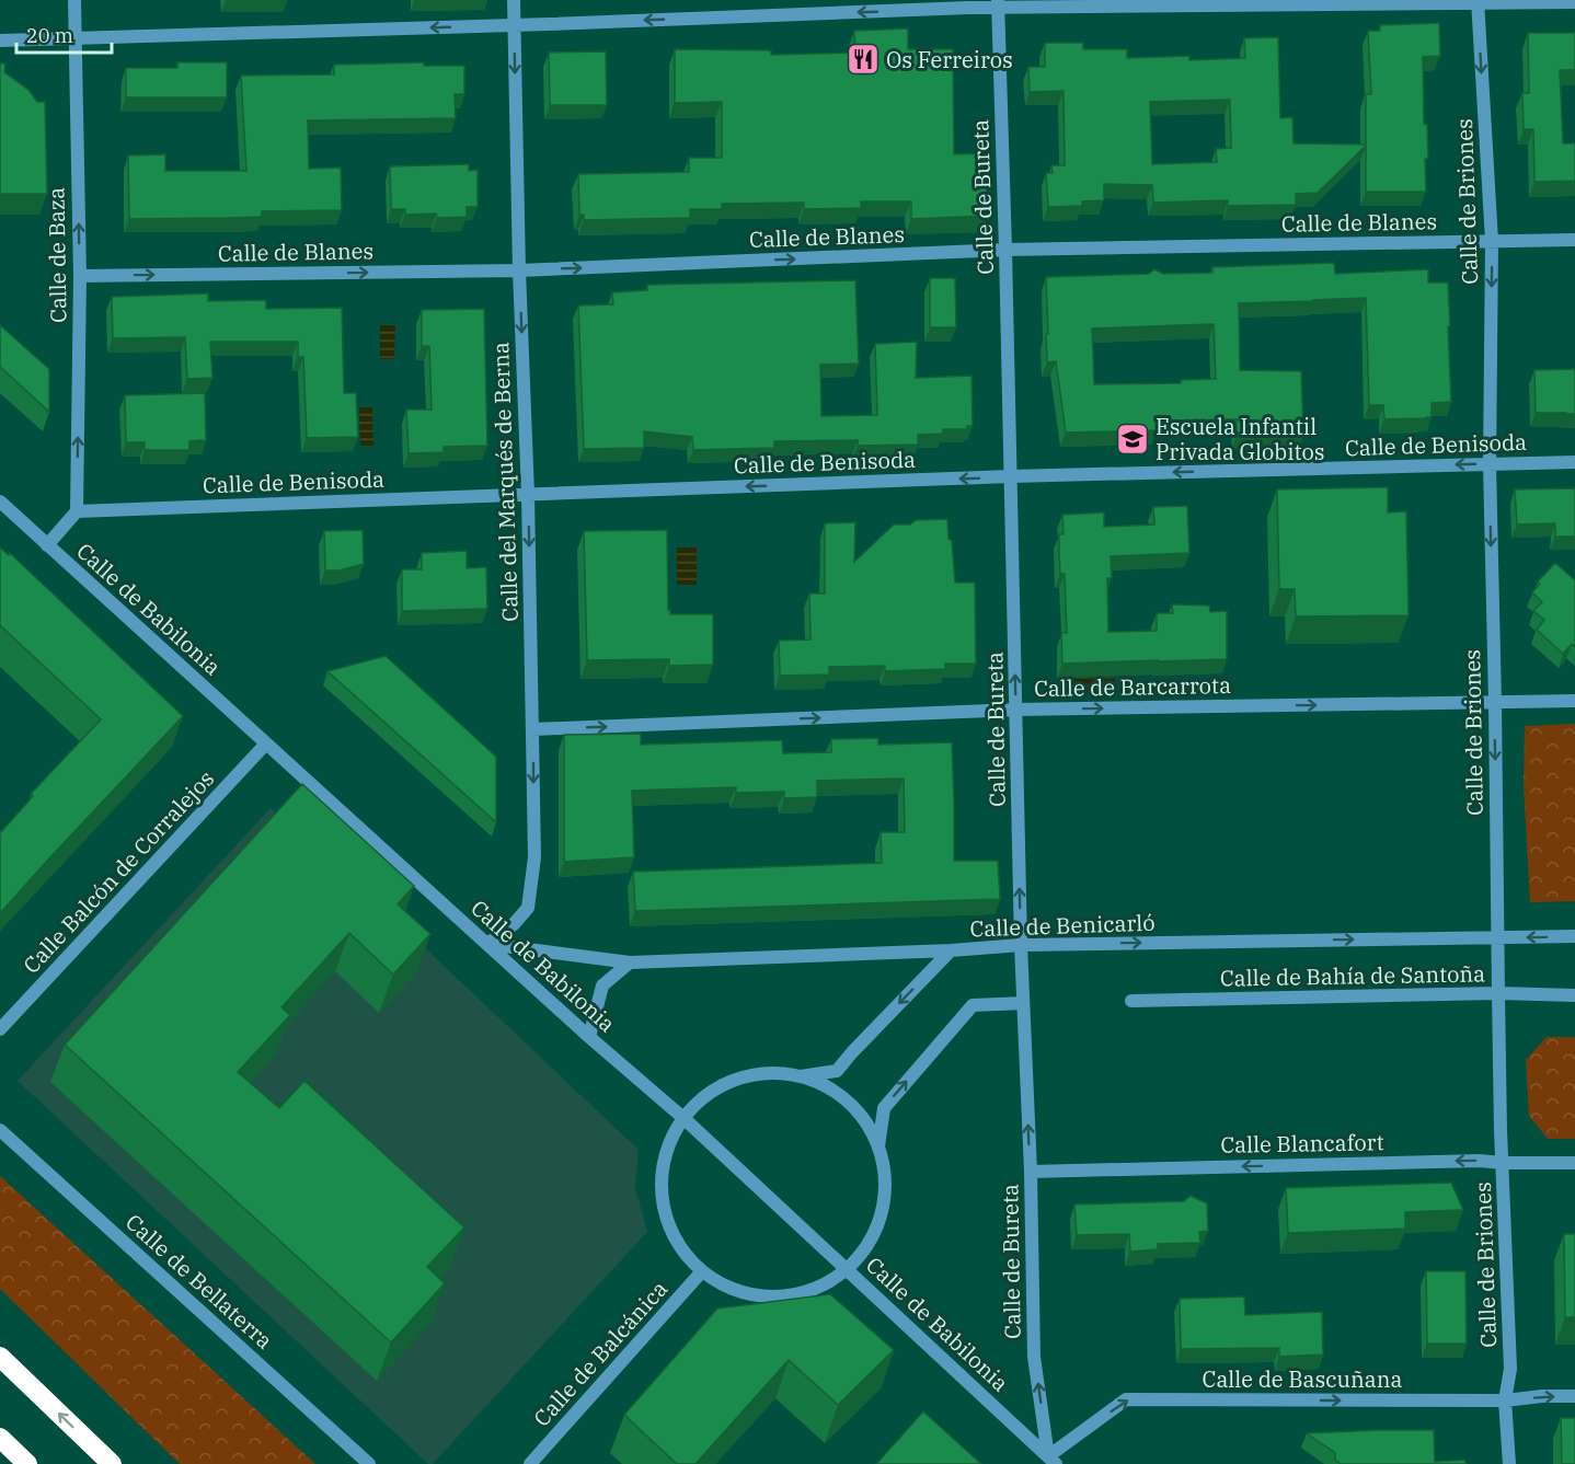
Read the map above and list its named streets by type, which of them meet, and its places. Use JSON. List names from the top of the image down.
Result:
{
  "streets": {
    "street": [
      "Calle de Bureta",
      "Calle de Briones",
      "Calle de Blanes",
      "Calle de Baza",
      "Calle de Benisoda",
      "Calle del Marqués de Berna",
      "Calle de Babilonia",
      "Calle de Barcarrota",
      "Calle Balcón de Corralejos",
      "Calle de Benicarló",
      "Calle de Bahía de Santoña",
      "Calle Blancafort",
      "Calle de Bellaterra",
      "Calle de Balcánica",
      "Calle de Bascuñana"
    ]
  },
  "crossings": [
    ["Calle de Bureta", "Calle de Blanes"],
    ["Calle de Bureta", "Calle de Benisoda"],
    ["Calle de Bureta", "Calle de Babilonia"],
    ["Calle de Bureta", "Calle de Barcarrota"],
    ["Calle de Bureta", "Calle de Benicarló"],
    ["Calle de Bureta", "Calle Blancafort"],
    ["Calle de Bureta", "Calle de Bascuñana"],
    ["Calle de Briones", "Calle de Blanes"],
    ["Calle de Briones", "Calle de Benisoda"],
    ["Calle de Briones", "Calle de Barcarrota"],
    ["Calle de Briones", "Calle de Benicarló"],
    ["Calle de Briones", "Calle de Bahía de Santoña"],
    ["Calle de Briones", "Calle Blancafort"],
    ["Calle de Briones", "Calle de Bascuñana"],
    ["Calle de Blanes", "Calle de Baza"],
    ["Calle de Blanes", "Calle del Marqués de Berna"],
    ["Calle de Baza", "Calle de Benisoda"],
    ["Calle de Benisoda", "Calle del Marqués de Berna"],
    ["Calle del Marqués de Berna", "Calle de Babilonia"],
    ["Calle del Marqués de Berna", "Calle de Barcarrota"],
    ["Calle del Marqués de Berna", "Calle de Benicarló"],
    ["Calle de Babilonia", "Calle Balcón de Corralejos"],
    ["Calle de Babilonia", "Calle de Benicarló"],
    ["Calle de Babilonia", "Calle de Bascuñana"],
    ["Calle de Benicarló", "Calle de Bahía de Santoña"]
  ],
  "one_way": [
    "Calle de Bureta",
    "Calle de Briones",
    "Calle de Blanes",
    "Calle de Baza",
    "Calle de Benisoda",
    "Calle del Marqués de Berna",
    "Calle de Barcarrota",
    "Calle de Benicarló",
    "Calle Blancafort",
    "Calle de Bascuñana"
  ],
  "places": {
    "restaurant": ["Os Ferreiros"],
    "school or university": ["Escuela Infantil Privada Globitos"]
  },
  "scale_bar": "20 m"
}
